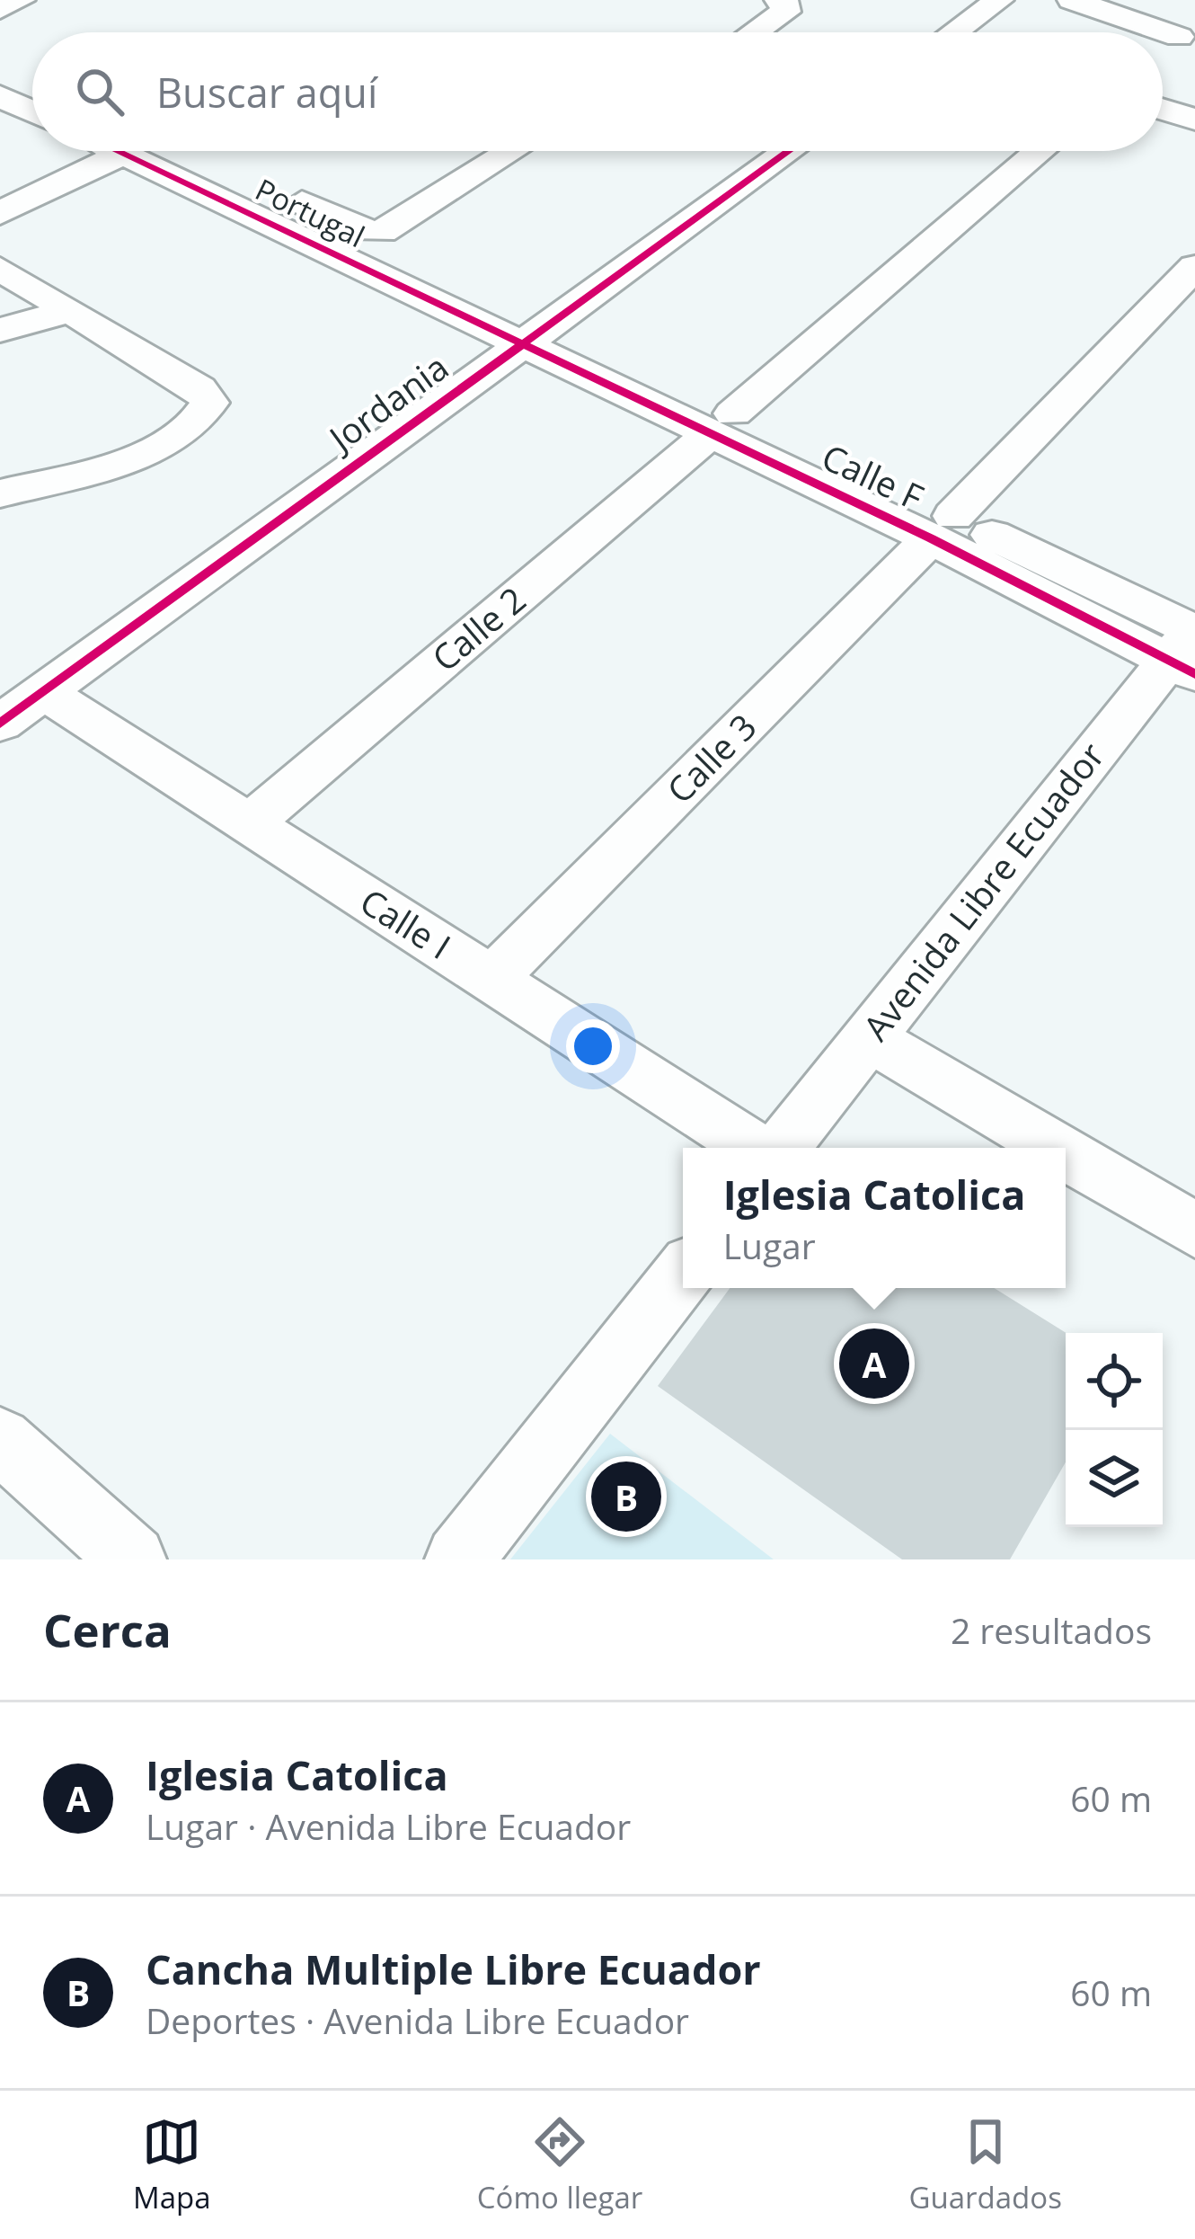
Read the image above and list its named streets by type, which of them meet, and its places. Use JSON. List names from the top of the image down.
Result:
{
  "streets": {
    "street": [
      "Portugal",
      "Jordania",
      "Calle F",
      "Calle 2",
      "Calle 3",
      "Avenida Libre Ecuador",
      "Calle I"
    ]
  },
  "crossings": [
    ["Portugal", "Jordania"],
    ["Portugal", "Calle F"],
    ["Jordania", "Calle F"],
    ["Jordania", "Calle I"],
    ["Calle F", "Calle 2"],
    ["Calle F", "Calle 3"],
    ["Calle F", "Avenida Libre Ecuador"],
    ["Calle 2", "Calle I"],
    ["Calle 3", "Calle I"]
  ],
  "page": {
    "search": "Buscar aquí",
    "popup": ["Iglesia Catolica", "Lugar"],
    "pins": ["A", "B"],
    "heading": ["Cerca", "2 resultados"],
    "list": [
      {
        "mark": "A",
        "name": "Iglesia Catolica",
        "note": "Lugar · Avenida Libre Ecuador",
        "value": "60 m"
      },
      {
        "mark": "B",
        "name": "Cancha Multiple Libre Ecuador",
        "note": "Deportes · Avenida Libre Ecuador",
        "value": "60 m"
      }
    ],
    "nav": ["Mapa", "Cómo llegar", "Guardados"]
  }
}
